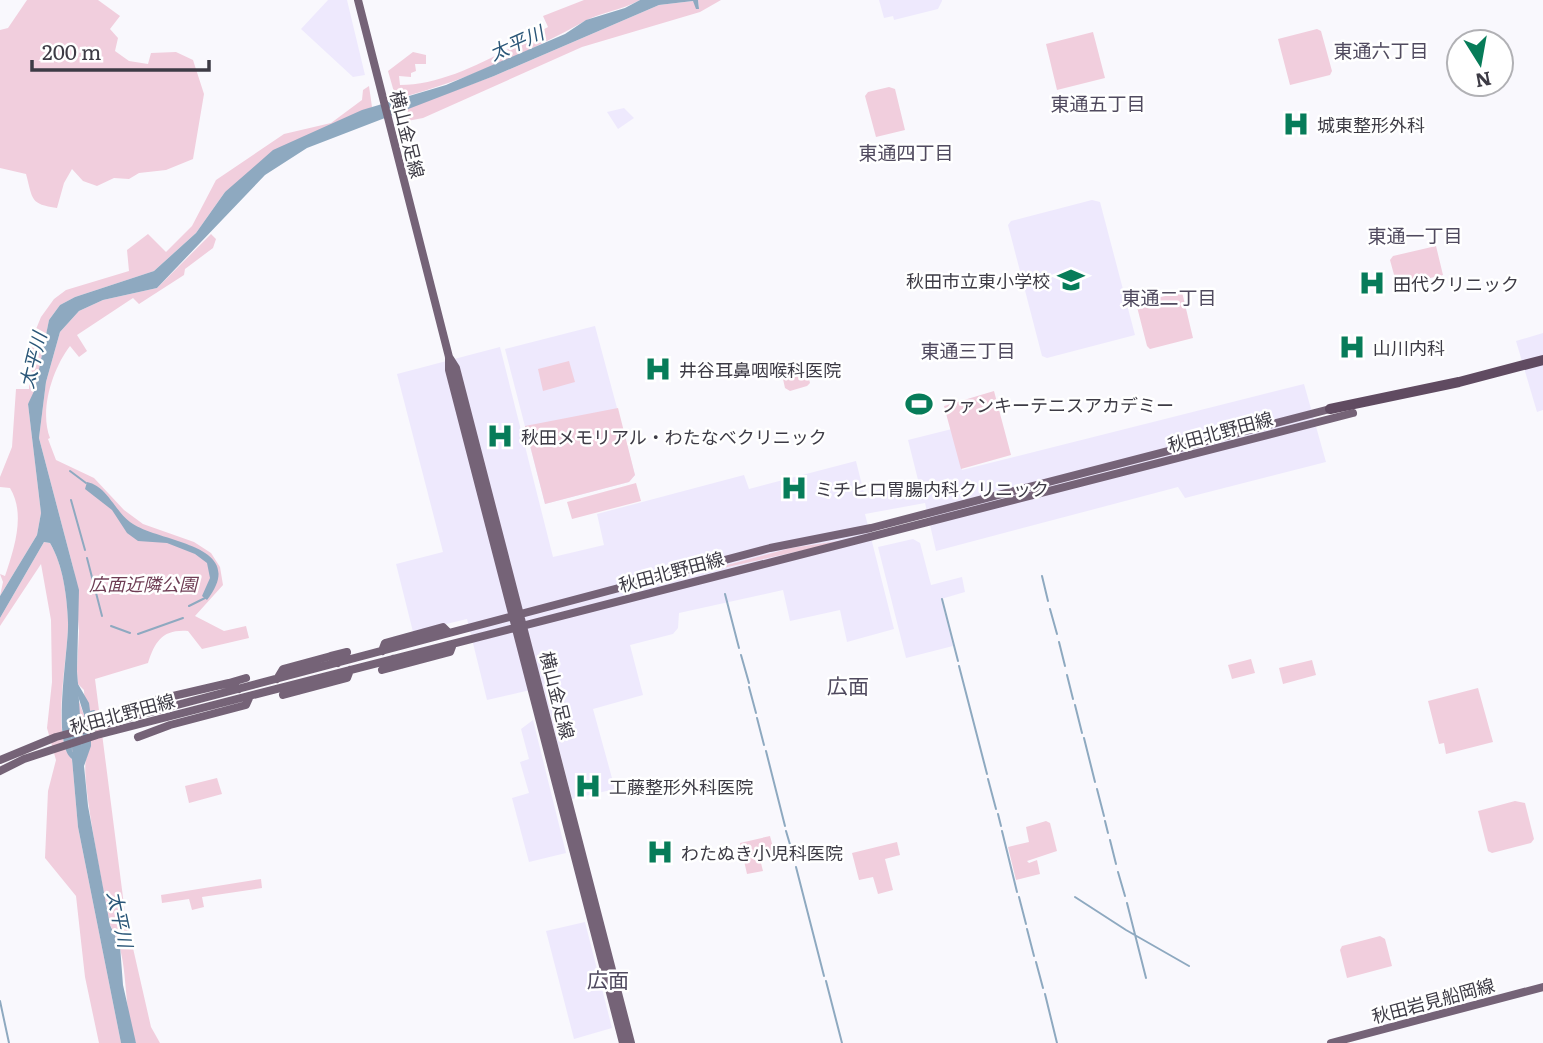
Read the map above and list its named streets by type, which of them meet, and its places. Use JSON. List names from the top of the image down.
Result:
{
  "streets": {
    "main road": ["横山金足線", "秋田北野田線", "秋田岩見船岡線"]
  },
  "crossings": [
    ["横山金足線", "秋田北野田線"]
  ],
  "districts": [
    "東通六丁目",
    "東通五丁目",
    "東通四丁目",
    "東通一丁目",
    "東通二丁目",
    "東通三丁目",
    "広面",
    "広面"
  ],
  "water": ["太平川"],
  "parks": ["広面近隣公園"],
  "places": {
    "hospital": [
      "城東整形外科",
      "田代クリニック",
      "山川内科",
      "井谷耳鼻咽喉科医院",
      "秋田メモリアル・わたなべクリニック",
      "ミチヒロ胃腸内科クリニック",
      "工藤整形外科医院",
      "わたぬき小児科医院"
    ],
    "school or university": ["秋田市立東小学校"],
    "sports": ["ファンキーテニスアカデミー"]
  },
  "scale_bar": "200 m",
  "north": "bottom"
}
